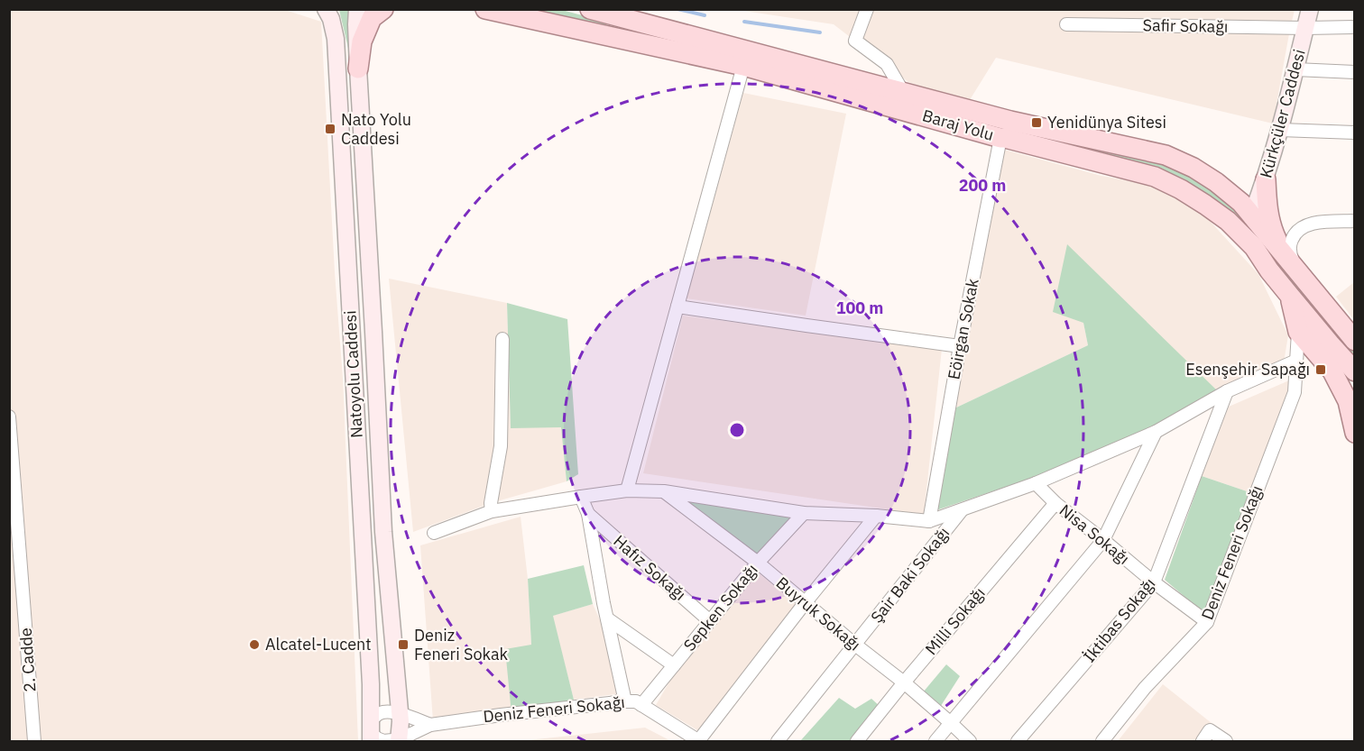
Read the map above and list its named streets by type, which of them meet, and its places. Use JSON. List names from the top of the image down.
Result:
{
  "streets": {
    "main road": ["Kürkçüler Caddesi", "Baraj Yolu", "Natoyolu Caddesi"],
    "street": [
      "Safir Sokağı",
      "Eöirgan Sokak",
      "Nisa Sokağı",
      "Deniz Feneri Sokağı",
      "Hafız Sokağı",
      "Şair Baki Sokağı",
      "Sepken Sokağı",
      "Buyruk Sokağı",
      "İktibas Sokağı",
      "Milli Sokağı",
      "2. Cadde"
    ]
  },
  "crossings": [
    ["Safir Sokağı", "Kürkçüler Caddesi"],
    ["Kürkçüler Caddesi", "Baraj Yolu"],
    ["Baraj Yolu", "Eöirgan Sokak"],
    ["Natoyolu Caddesi", "Deniz Feneri Sokağı"],
    ["Nisa Sokağı", "Deniz Feneri Sokağı"],
    ["Nisa Sokağı", "İktibas Sokağı"],
    ["Nisa Sokağı", "Milli Sokağı"],
    ["Deniz Feneri Sokağı", "Sepken Sokağı"],
    ["Hafız Sokağı", "Sepken Sokağı"],
    ["Şair Baki Sokağı", "Buyruk Sokağı"],
    ["Sepken Sokağı", "Buyruk Sokağı"],
    ["Buyruk Sokağı", "Milli Sokağı"]
  ],
  "places": {
    "transit": [
      "Yenidünya Sitesi",
      "Nato Yolu Caddesi",
      "Esenşehir Sapağı",
      "Deniz Feneri Sokak"
    ],
    "other": ["Alcatel-Lucent"]
  },
  "rings": ["200 m", "100 m"]
}
